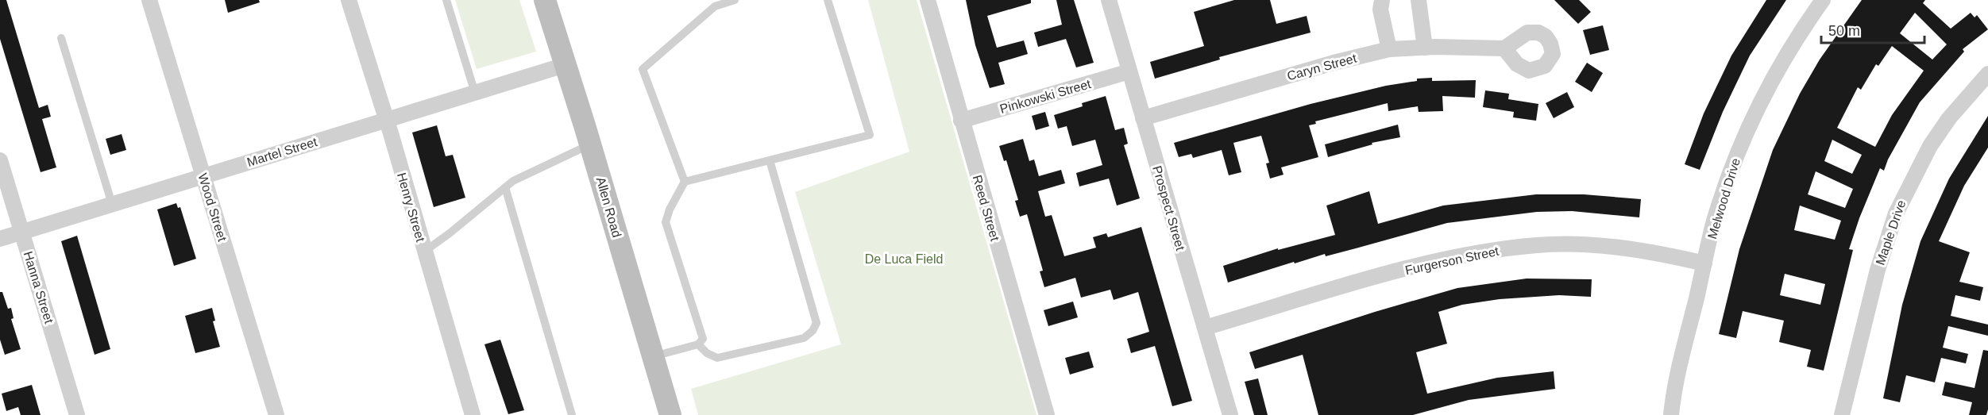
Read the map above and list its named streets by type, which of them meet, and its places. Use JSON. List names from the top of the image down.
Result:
{
  "streets": {
    "main road": ["Allen Road"],
    "street": [
      "Caryn Street",
      "Pinkowski Street",
      "Martel Street",
      "Melwood Drive",
      "Wood Street",
      "Henry Street",
      "Reed Street",
      "Prospect Street",
      "Maple Drive",
      "Furgerson Street",
      "Hanna Street"
    ]
  },
  "crossings": [
    ["Caryn Street", "Prospect Street"],
    ["Pinkowski Street", "Reed Street"],
    ["Pinkowski Street", "Prospect Street"],
    ["Martel Street", "Wood Street"],
    ["Martel Street", "Henry Street"],
    ["Martel Street", "Allen Road"],
    ["Martel Street", "Hanna Street"],
    ["Melwood Drive", "Furgerson Street"],
    ["Prospect Street", "Furgerson Street"]
  ],
  "parks": ["De Luca Field"],
  "scale_bar": "50 m"
}
